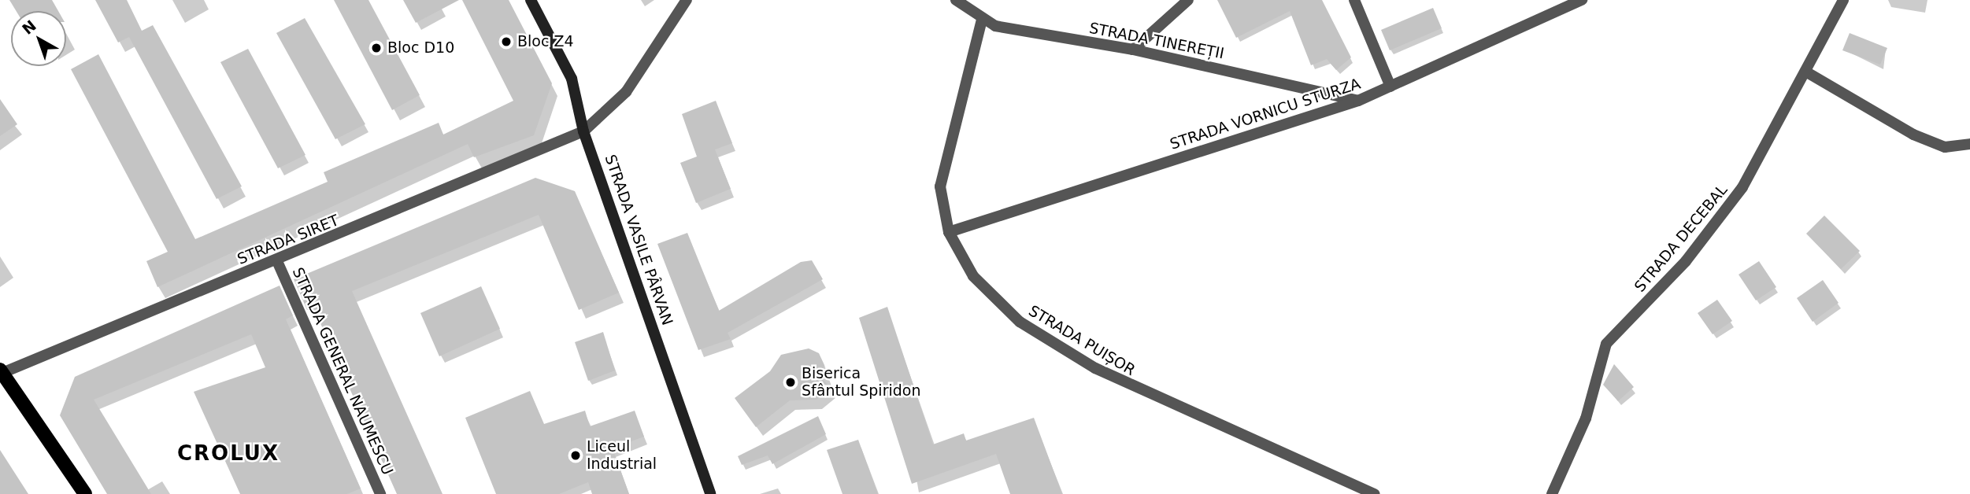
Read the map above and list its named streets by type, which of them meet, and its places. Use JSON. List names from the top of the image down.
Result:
{
  "streets": {
    "main road": ["STRADA VASILE PÂRVAN"],
    "street": [
      "STRADA TINEREȚII",
      "STRADA VORNICU STURZA",
      "STRADA DECEBAL",
      "STRADA SIRET",
      "STRADA PUIȘOR",
      "STRADA GENERAL NAUMESCU"
    ]
  },
  "crossings": [
    ["STRADA TINEREȚII", "STRADA VORNICU STURZA"],
    ["STRADA TINEREȚII", "STRADA PUIȘOR"],
    ["STRADA VORNICU STURZA", "STRADA PUIȘOR"],
    ["STRADA SIRET", "STRADA VASILE PÂRVAN"],
    ["STRADA SIRET", "STRADA GENERAL NAUMESCU"]
  ],
  "districts": ["CROLUX"],
  "places": [
    "Bloc Z4",
    "Bloc D10",
    "Biserica Sfântul Spiridon",
    "Liceul Industrial"
  ],
  "north": "top left"
}
